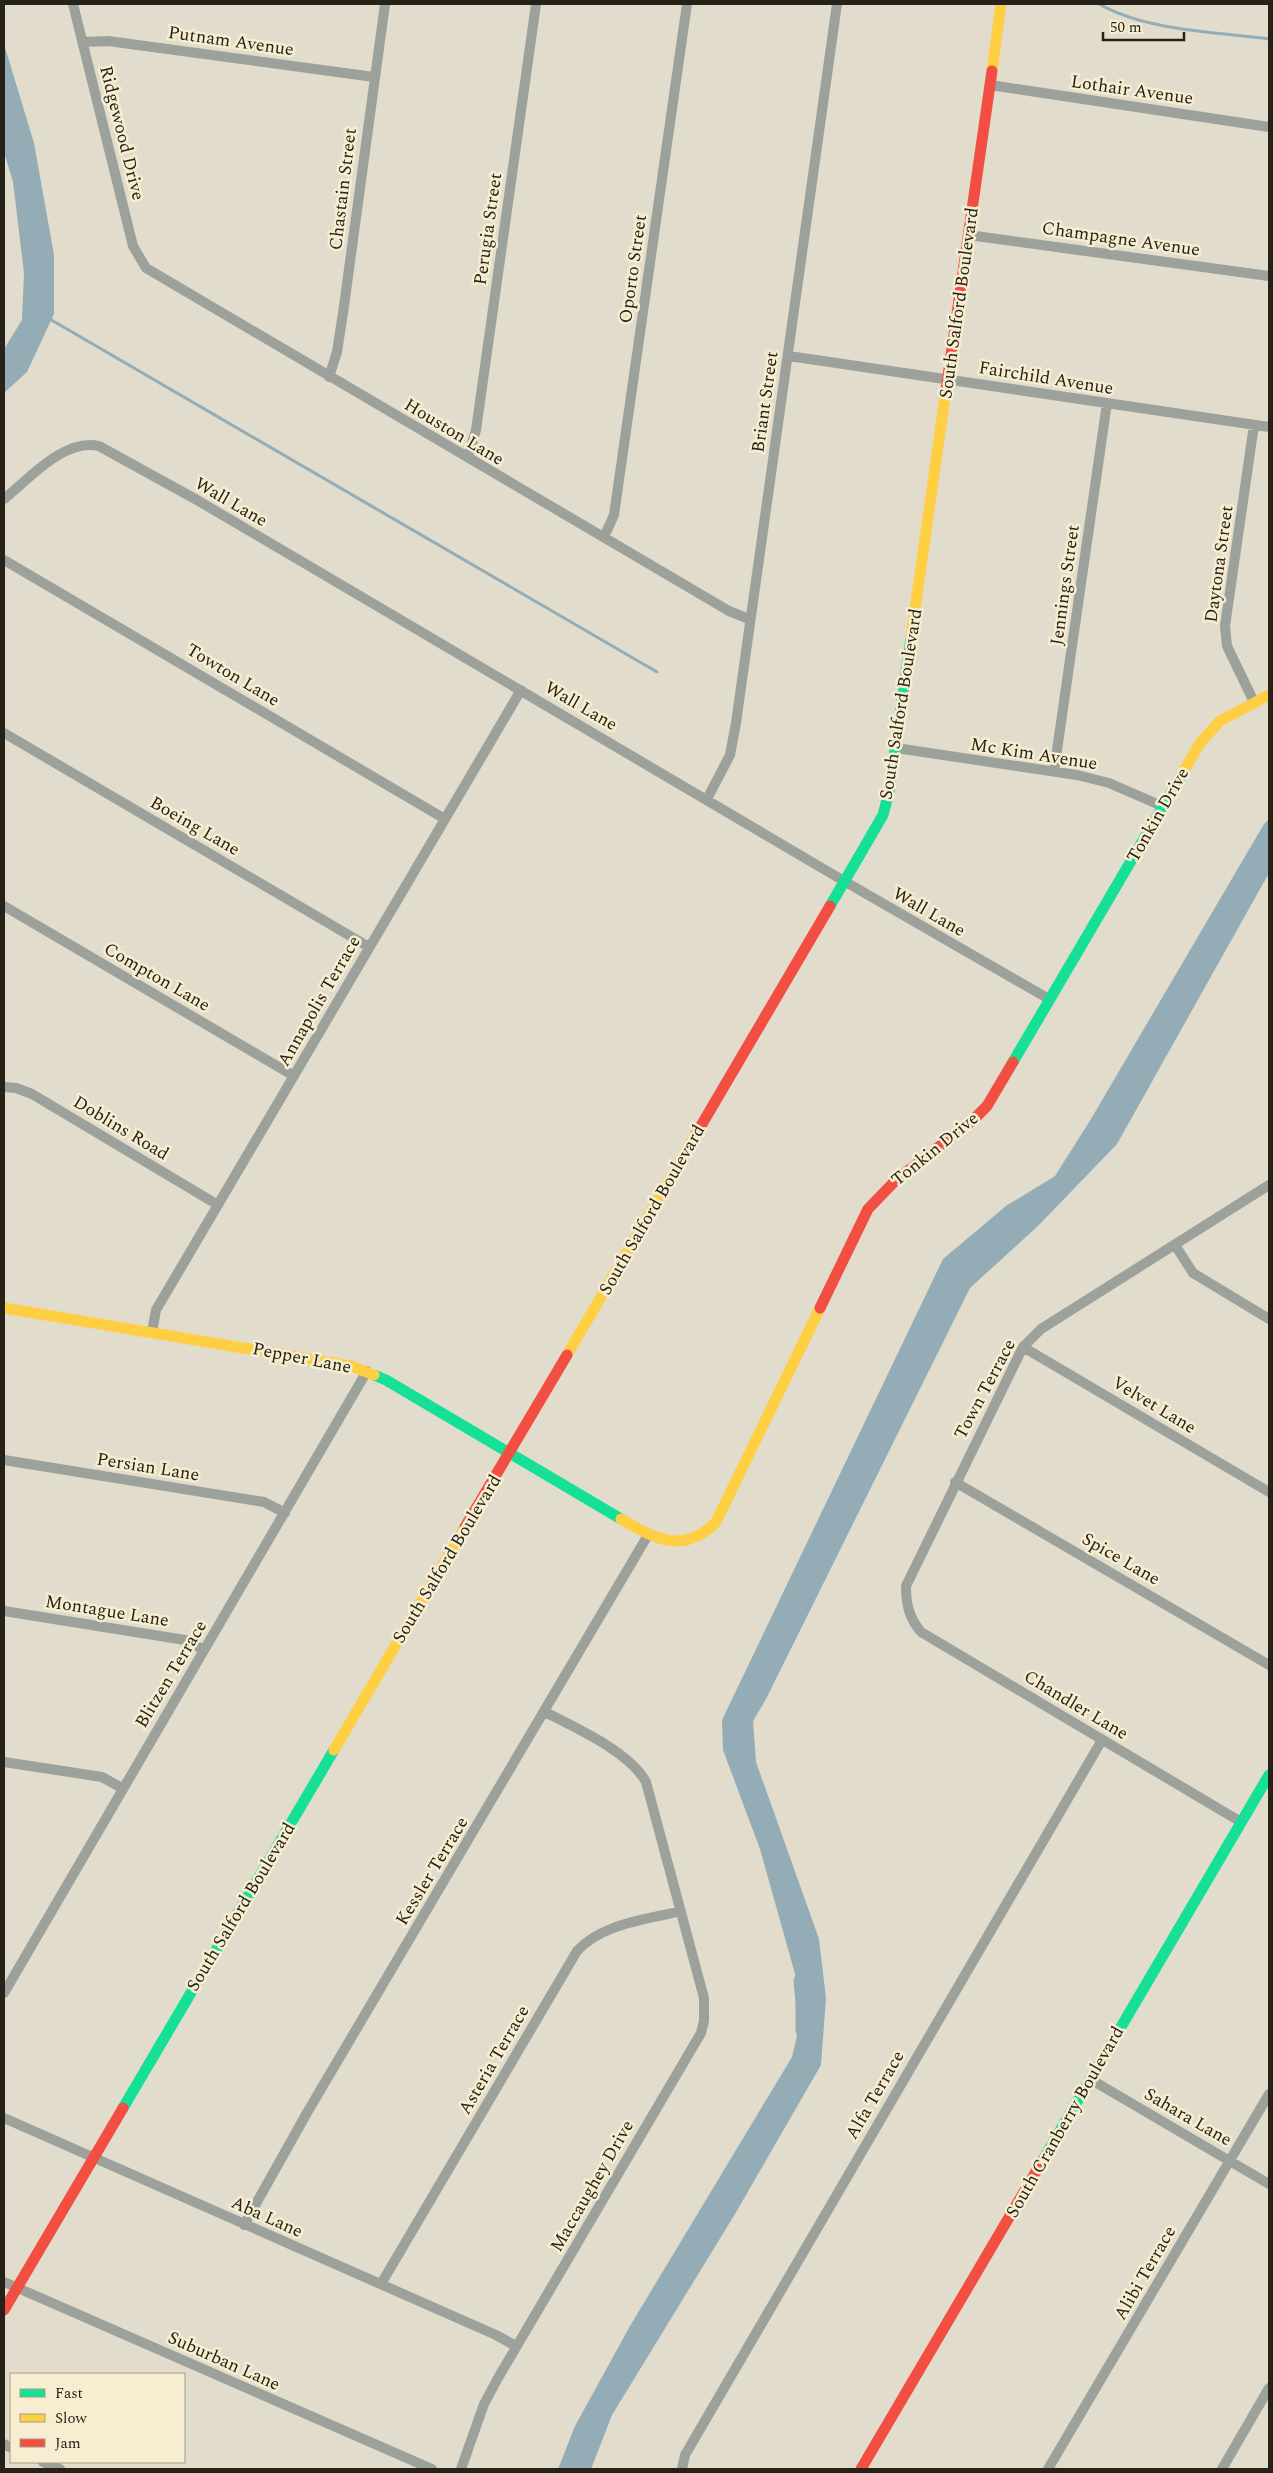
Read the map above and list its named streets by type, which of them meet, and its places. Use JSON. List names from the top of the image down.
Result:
{
  "streets": {
    "street": [
      "Putnam Avenue",
      "Lothair Avenue",
      "Ridgewood Drive",
      "Chastain Street",
      "Perugia Street",
      "Champagne Avenue",
      "Oporto Street",
      "South Salford Boulevard",
      "Fairchild Avenue",
      "Briant Street",
      "Houston Lane",
      "Wall Lane",
      "Daytona Street",
      "Jennings Street",
      "Towton Lane",
      "Mc Kim Avenue",
      "Tonkin Drive",
      "Boeing Lane",
      "Compton Lane",
      "Annapolis Terrace",
      "Doblins Road",
      "Pepper Lane",
      "Town Terrace",
      "Velvet Lane",
      "Persian Lane",
      "Spice Lane",
      "Montague Lane",
      "Blitzen Terrace",
      "Chandler Lane",
      "Kessler Terrace",
      "Asteria Terrace",
      "Alfa Terrace",
      "Sahara Lane",
      "South Cranberry Boulevard",
      "Maccaughey Drive",
      "Aba Lane",
      "Alibi Terrace",
      "Suburban Lane"
    ]
  },
  "crossings": [
    ["Putnam Avenue", "Ridgewood Drive"],
    ["Putnam Avenue", "Chastain Street"],
    ["Lothair Avenue", "South Salford Boulevard"],
    ["Ridgewood Drive", "Houston Lane"],
    ["Chastain Street", "Houston Lane"],
    ["Perugia Street", "Houston Lane"],
    ["Champagne Avenue", "South Salford Boulevard"],
    ["Oporto Street", "Houston Lane"],
    ["South Salford Boulevard", "Fairchild Avenue"],
    ["South Salford Boulevard", "Wall Lane"],
    ["South Salford Boulevard", "Mc Kim Avenue"],
    ["South Salford Boulevard", "Pepper Lane"],
    ["South Salford Boulevard", "Aba Lane"],
    ["South Salford Boulevard", "Suburban Lane"],
    ["Fairchild Avenue", "Briant Street"],
    ["Fairchild Avenue", "Daytona Street"],
    ["Fairchild Avenue", "Jennings Street"],
    ["Briant Street", "Houston Lane"],
    ["Briant Street", "Wall Lane"],
    ["Wall Lane", "Tonkin Drive"],
    ["Wall Lane", "Annapolis Terrace"],
    ["Daytona Street", "Tonkin Drive"],
    ["Jennings Street", "Mc Kim Avenue"],
    ["Towton Lane", "Annapolis Terrace"],
    ["Mc Kim Avenue", "Tonkin Drive"],
    ["Tonkin Drive", "Pepper Lane"],
    ["Tonkin Drive", "Kessler Terrace"],
    ["Boeing Lane", "Annapolis Terrace"],
    ["Compton Lane", "Annapolis Terrace"],
    ["Annapolis Terrace", "Doblins Road"],
    ["Annapolis Terrace", "Pepper Lane"],
    ["Pepper Lane", "Blitzen Terrace"],
    ["Pepper Lane", "Kessler Terrace"],
    ["Town Terrace", "Velvet Lane"],
    ["Town Terrace", "Spice Lane"],
    ["Town Terrace", "Chandler Lane"],
    ["Persian Lane", "Blitzen Terrace"],
    ["Montague Lane", "Blitzen Terrace"],
    ["Chandler Lane", "Alfa Terrace"],
    ["Chandler Lane", "South Cranberry Boulevard"],
    ["Kessler Terrace", "Maccaughey Drive"],
    ["Kessler Terrace", "Aba Lane"],
    ["Asteria Terrace", "Maccaughey Drive"],
    ["Asteria Terrace", "Aba Lane"],
    ["Sahara Lane", "South Cranberry Boulevard"],
    ["Sahara Lane", "Alibi Terrace"],
    ["Maccaughey Drive", "Aba Lane"]
  ],
  "legend": ["Fast", "Slow", "Jam"],
  "scale_bar": "50 m"
}
